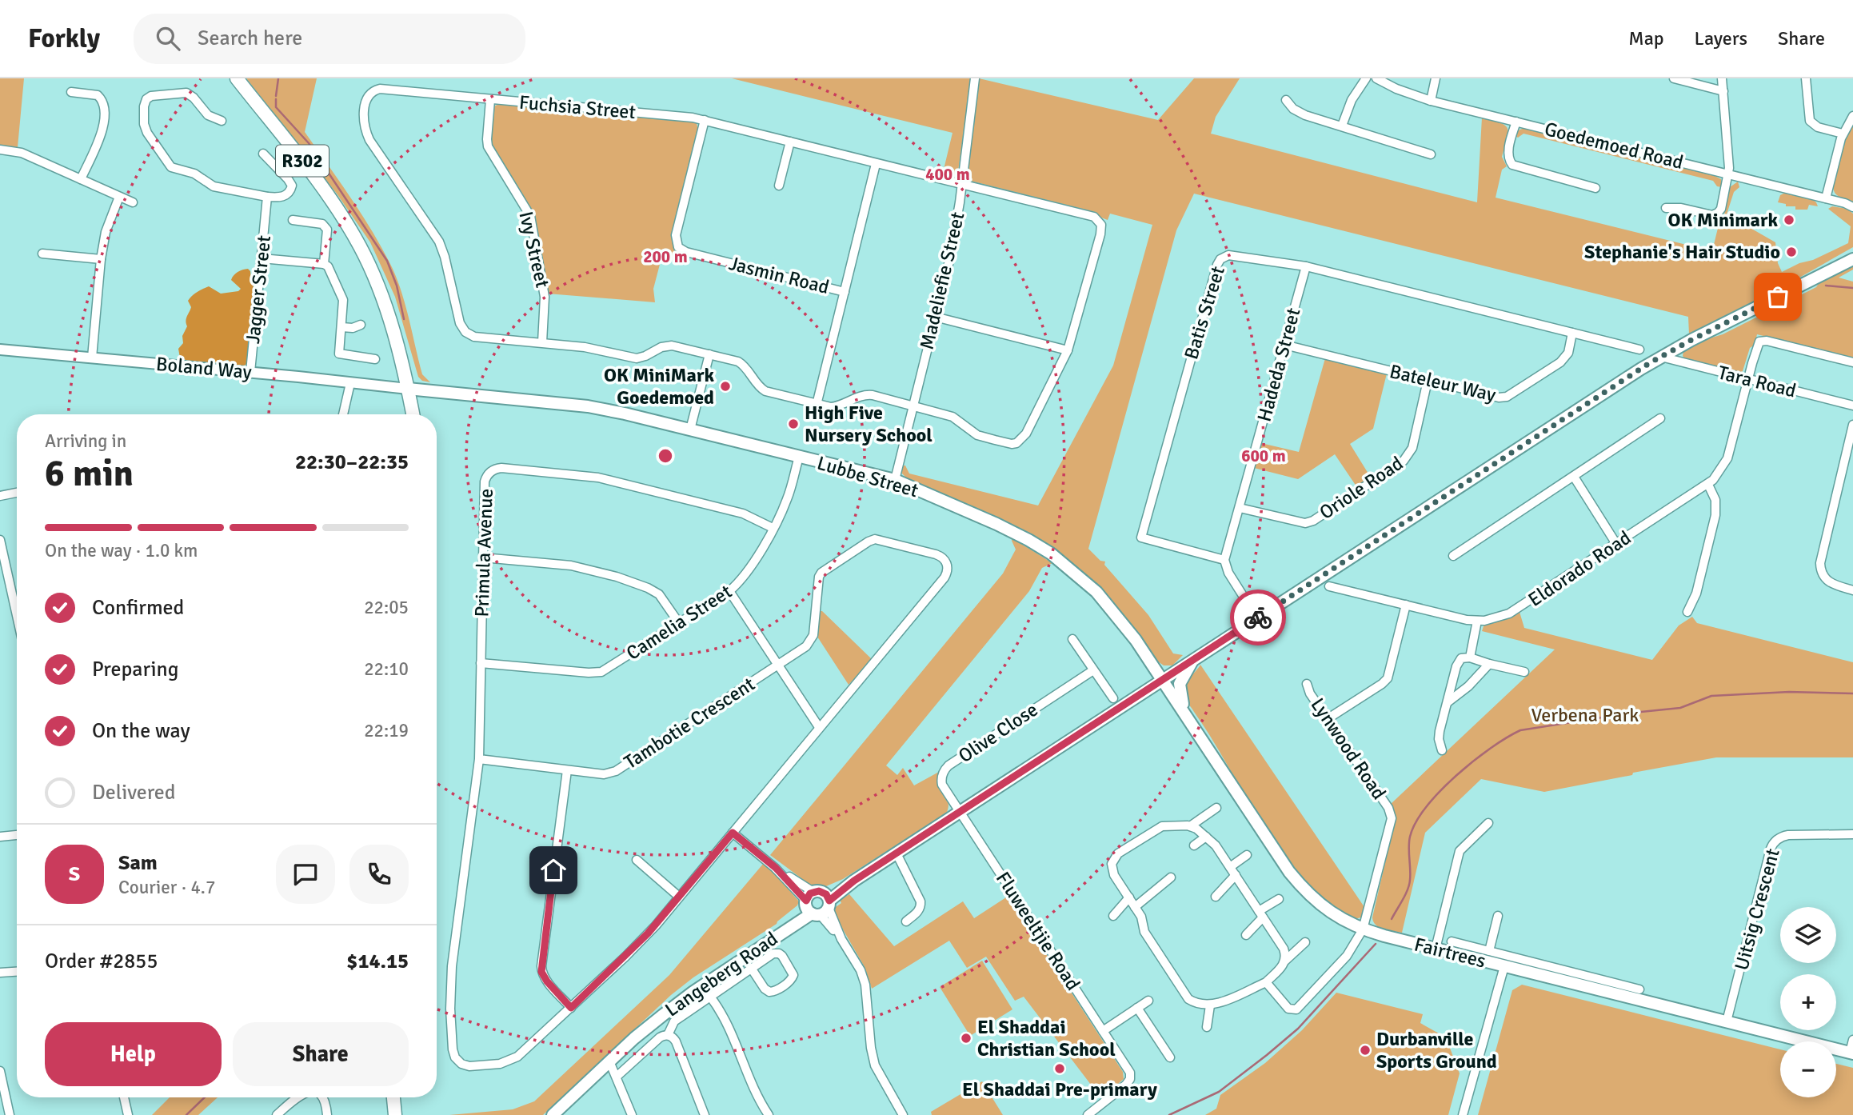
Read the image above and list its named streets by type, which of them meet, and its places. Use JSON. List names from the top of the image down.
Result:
{
  "streets": {
    "main road": [
      "R302",
      "Lubbe Street",
      "Fairtrees",
      "Langeberg Road"
    ],
    "street": [
      "Fuchsia Street",
      "Goedemoed Road",
      "Ivy Street",
      "Jasmin Road",
      "Madeliefie Street",
      "Jagger Street",
      "Batis Street",
      "Hadeda Street",
      "Boland Way",
      "Tara Road",
      "Bateleur Way",
      "Oriole Road",
      "Primula Avenue",
      "Eldorado Road",
      "Camelia Street",
      "Tambotie Crescent",
      "Olive Close",
      "Lynwood Road",
      "Uitsig Crescent",
      "Fluweeltjie Road"
    ]
  },
  "crossings": [
    ["Fuchsia Street", "Ivy Street"],
    ["Fuchsia Street", "Jasmin Road"],
    ["Fuchsia Street", "Madeliefie Street"],
    ["R302", "Boland Way"],
    ["R302", "Lubbe Street"],
    ["Madeliefie Street", "Lubbe Street"],
    ["Jagger Street", "Boland Way"],
    ["Batis Street", "Hadeda Street"],
    ["Batis Street", "Bateleur Way"],
    ["Hadeda Street", "Bateleur Way"],
    ["Hadeda Street", "Oriole Road"],
    ["Boland Way", "Lubbe Street"],
    ["Tara Road", "Eldorado Road"],
    ["Tara Road", "Langeberg Road"],
    ["Bateleur Way", "Oriole Road"],
    ["Lubbe Street", "Camelia Street"],
    ["Lubbe Street", "Fairtrees"],
    ["Lubbe Street", "Langeberg Road"],
    ["Primula Avenue", "Camelia Street"],
    ["Primula Avenue", "Tambotie Crescent"],
    ["Olive Close", "Fluweeltjie Road"],
    ["Olive Close", "Langeberg Road"],
    ["Lynwood Road", "Fairtrees"],
    ["Uitsig Crescent", "Fairtrees"],
    ["Fluweeltjie Road", "Langeberg Road"],
    ["Fairtrees", "Langeberg Road"]
  ],
  "parks": ["Verbena Park"],
  "places": [
    "OK Minimark",
    "Stephanie's Hair Studio",
    "OK MiniMark Goedemoed",
    "High Five Nursery School",
    "El Shaddai Christian School",
    "Durbanville Sports Ground",
    "El Shaddai Pre-primary"
  ],
  "page": {
    "header": "Forkly",
    "search": "Search here",
    "nav": ["Map", "Layers", "Share"],
    "heading": ["6 min", "Arriving in", "22:30–22:35"],
    "panel": [
      "Sam",
      "Courier · 4.7",
      "Order #2855",
      "$14.15"
    ],
    "bar": "On the way · 1.0 km",
    "list": [
      ["Confirmed", "22:05"],
      ["Preparing", "22:10"],
      ["On the way", "22:19"],
      "Delivered"
    ],
    "round": "S",
    "map_buttons": ["+", "−"],
    "buttons": ["Help", "Share"]
  },
  "rings": ["400 m", "200 m", "600 m"]
}
